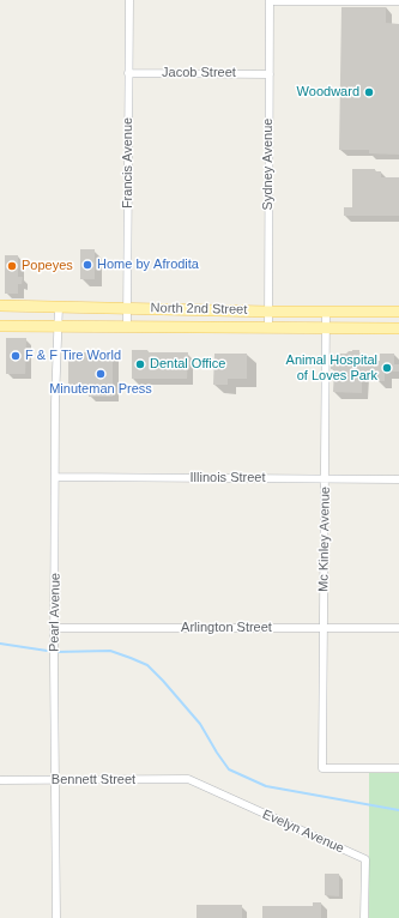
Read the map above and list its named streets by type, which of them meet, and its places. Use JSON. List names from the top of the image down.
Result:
{
  "streets": {
    "main road": ["North 2nd Street"],
    "street": [
      "Jacob Street",
      "Francis Avenue",
      "Sydney Avenue",
      "Illinois Street",
      "Mc Kinley Avenue",
      "Pearl Avenue",
      "Arlington Street",
      "Bennett Street",
      "Evelyn Avenue"
    ]
  },
  "crossings": [
    ["Jacob Street", "Francis Avenue"],
    ["Jacob Street", "Sydney Avenue"],
    ["Francis Avenue", "North 2nd Street"],
    ["Sydney Avenue", "North 2nd Street"],
    ["North 2nd Street", "Mc Kinley Avenue"],
    ["North 2nd Street", "Pearl Avenue"],
    ["Illinois Street", "Mc Kinley Avenue"],
    ["Illinois Street", "Pearl Avenue"],
    ["Mc Kinley Avenue", "Arlington Street"],
    ["Pearl Avenue", "Arlington Street"],
    ["Pearl Avenue", "Bennett Street"],
    ["Bennett Street", "Evelyn Avenue"]
  ],
  "places": [
    "Woodward",
    "Home by Afrodita",
    "Popeyes",
    "F & F Tire World",
    "Dental Office",
    "Animal Hospital of Loves Park",
    "Minuteman Press"
  ]
}
